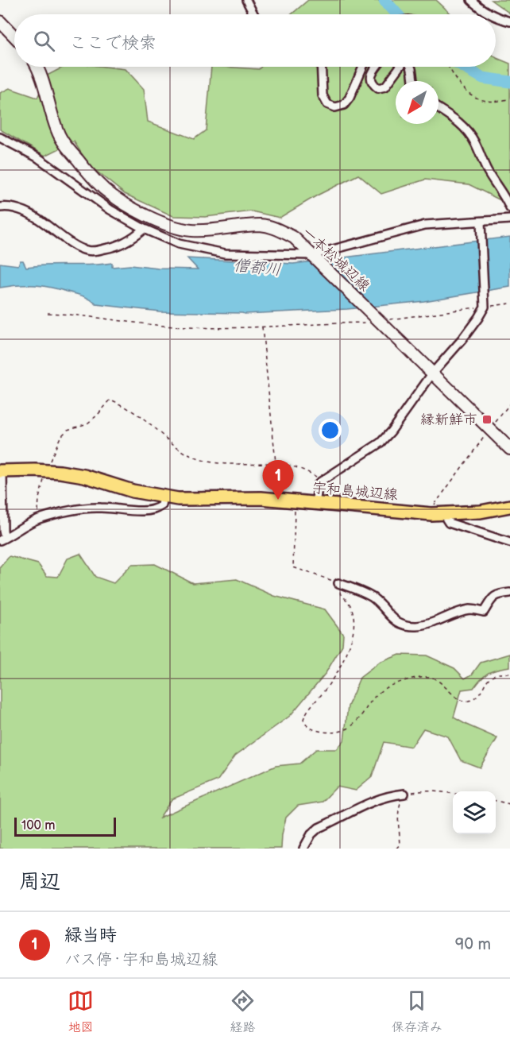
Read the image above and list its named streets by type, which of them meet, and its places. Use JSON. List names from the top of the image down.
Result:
{
  "streets": {
    "main road": ["一本松城辺線", "宇和島城辺線"]
  },
  "water": ["僧都川"],
  "places": {
    "transit": ["縁新鮮市"]
  },
  "scale_bar": "100 m",
  "north": "bottom left",
  "page": {
    "search": "ここで検索",
    "pins": "1",
    "scale": "100 m",
    "heading": "周辺",
    "list": [
      {
        "mark": "1",
        "name": "緑当時",
        "note": "バス停 · 宇和島城辺線",
        "value": "90 m"
      }
    ],
    "nav": ["地図", "経路", "保存済み"]
  }
}
